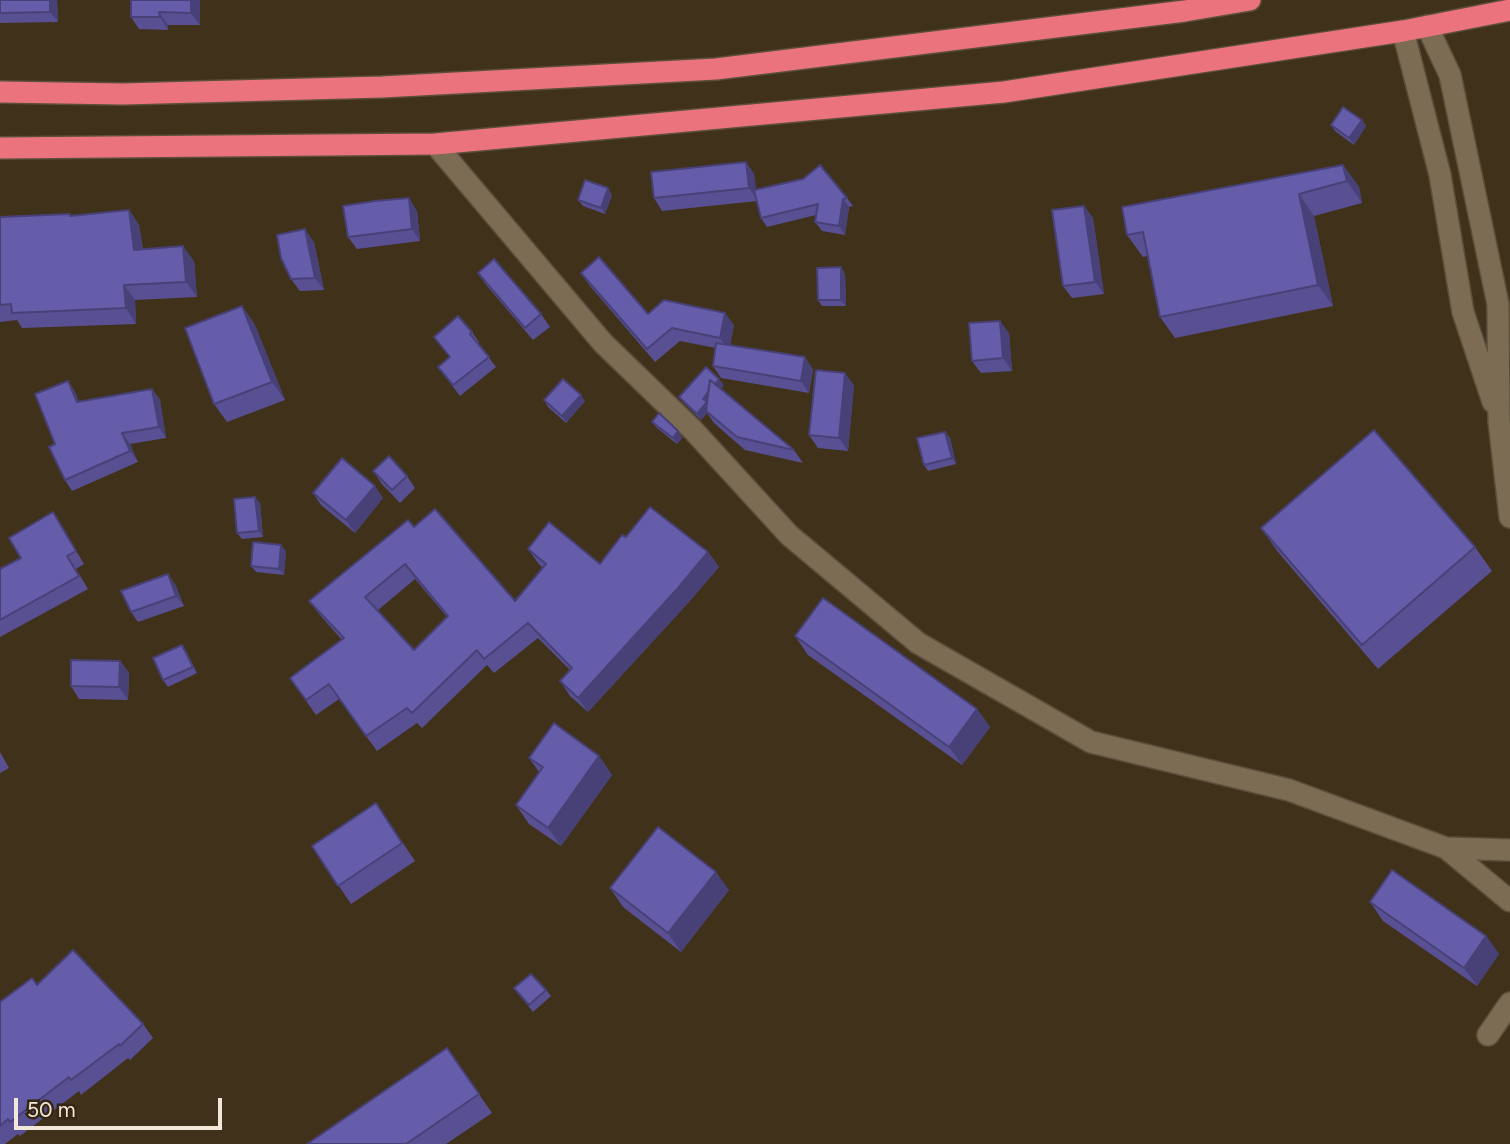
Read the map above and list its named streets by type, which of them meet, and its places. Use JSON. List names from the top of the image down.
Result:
{
  "scale_bar": "50 m"
}
